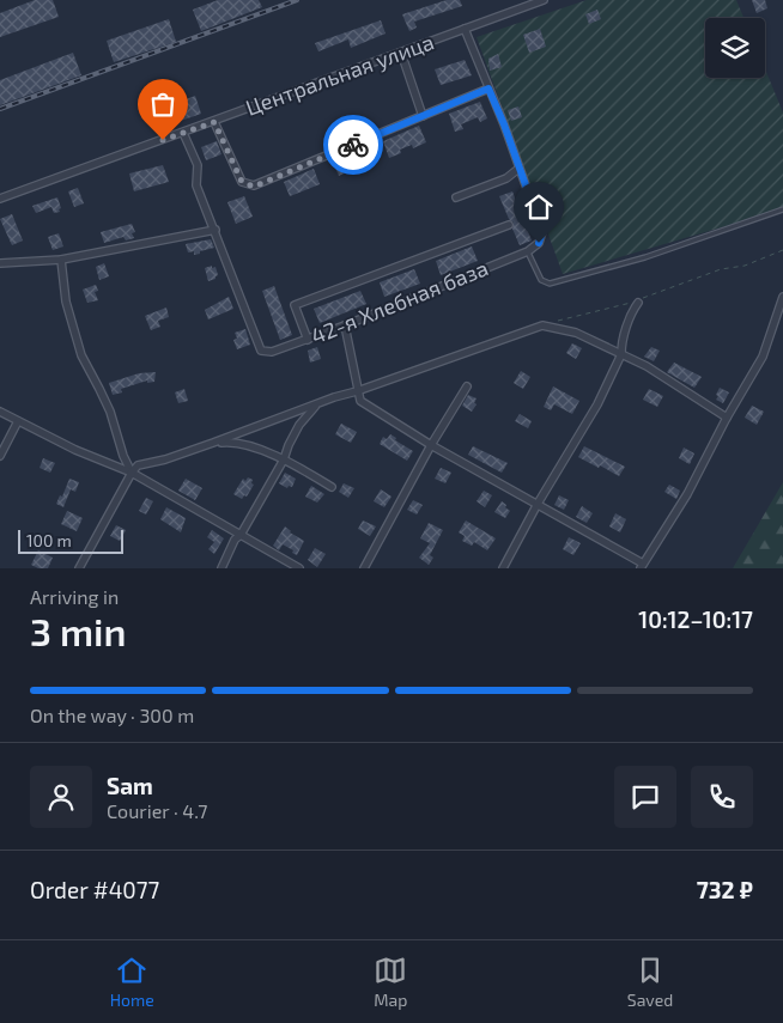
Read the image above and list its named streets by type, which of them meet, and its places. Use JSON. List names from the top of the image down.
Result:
{
  "streets": {
    "street": ["Центральная улица", "42-я Хлебная база"]
  },
  "crossings": [
    ["Центральная улица", "42-я Хлебная база"]
  ],
  "scale_bar": "100 m",
  "page": {
    "scale": "100 m",
    "heading": ["3 min", "Arriving in", "10:12–10:17"],
    "panel": [
      "Sam",
      "Courier · 4.7",
      "Order #4077",
      "732 ₽"
    ],
    "bar": "On the way · 300 m",
    "tabs": ["Home", "Map", "Saved"]
  }
}
